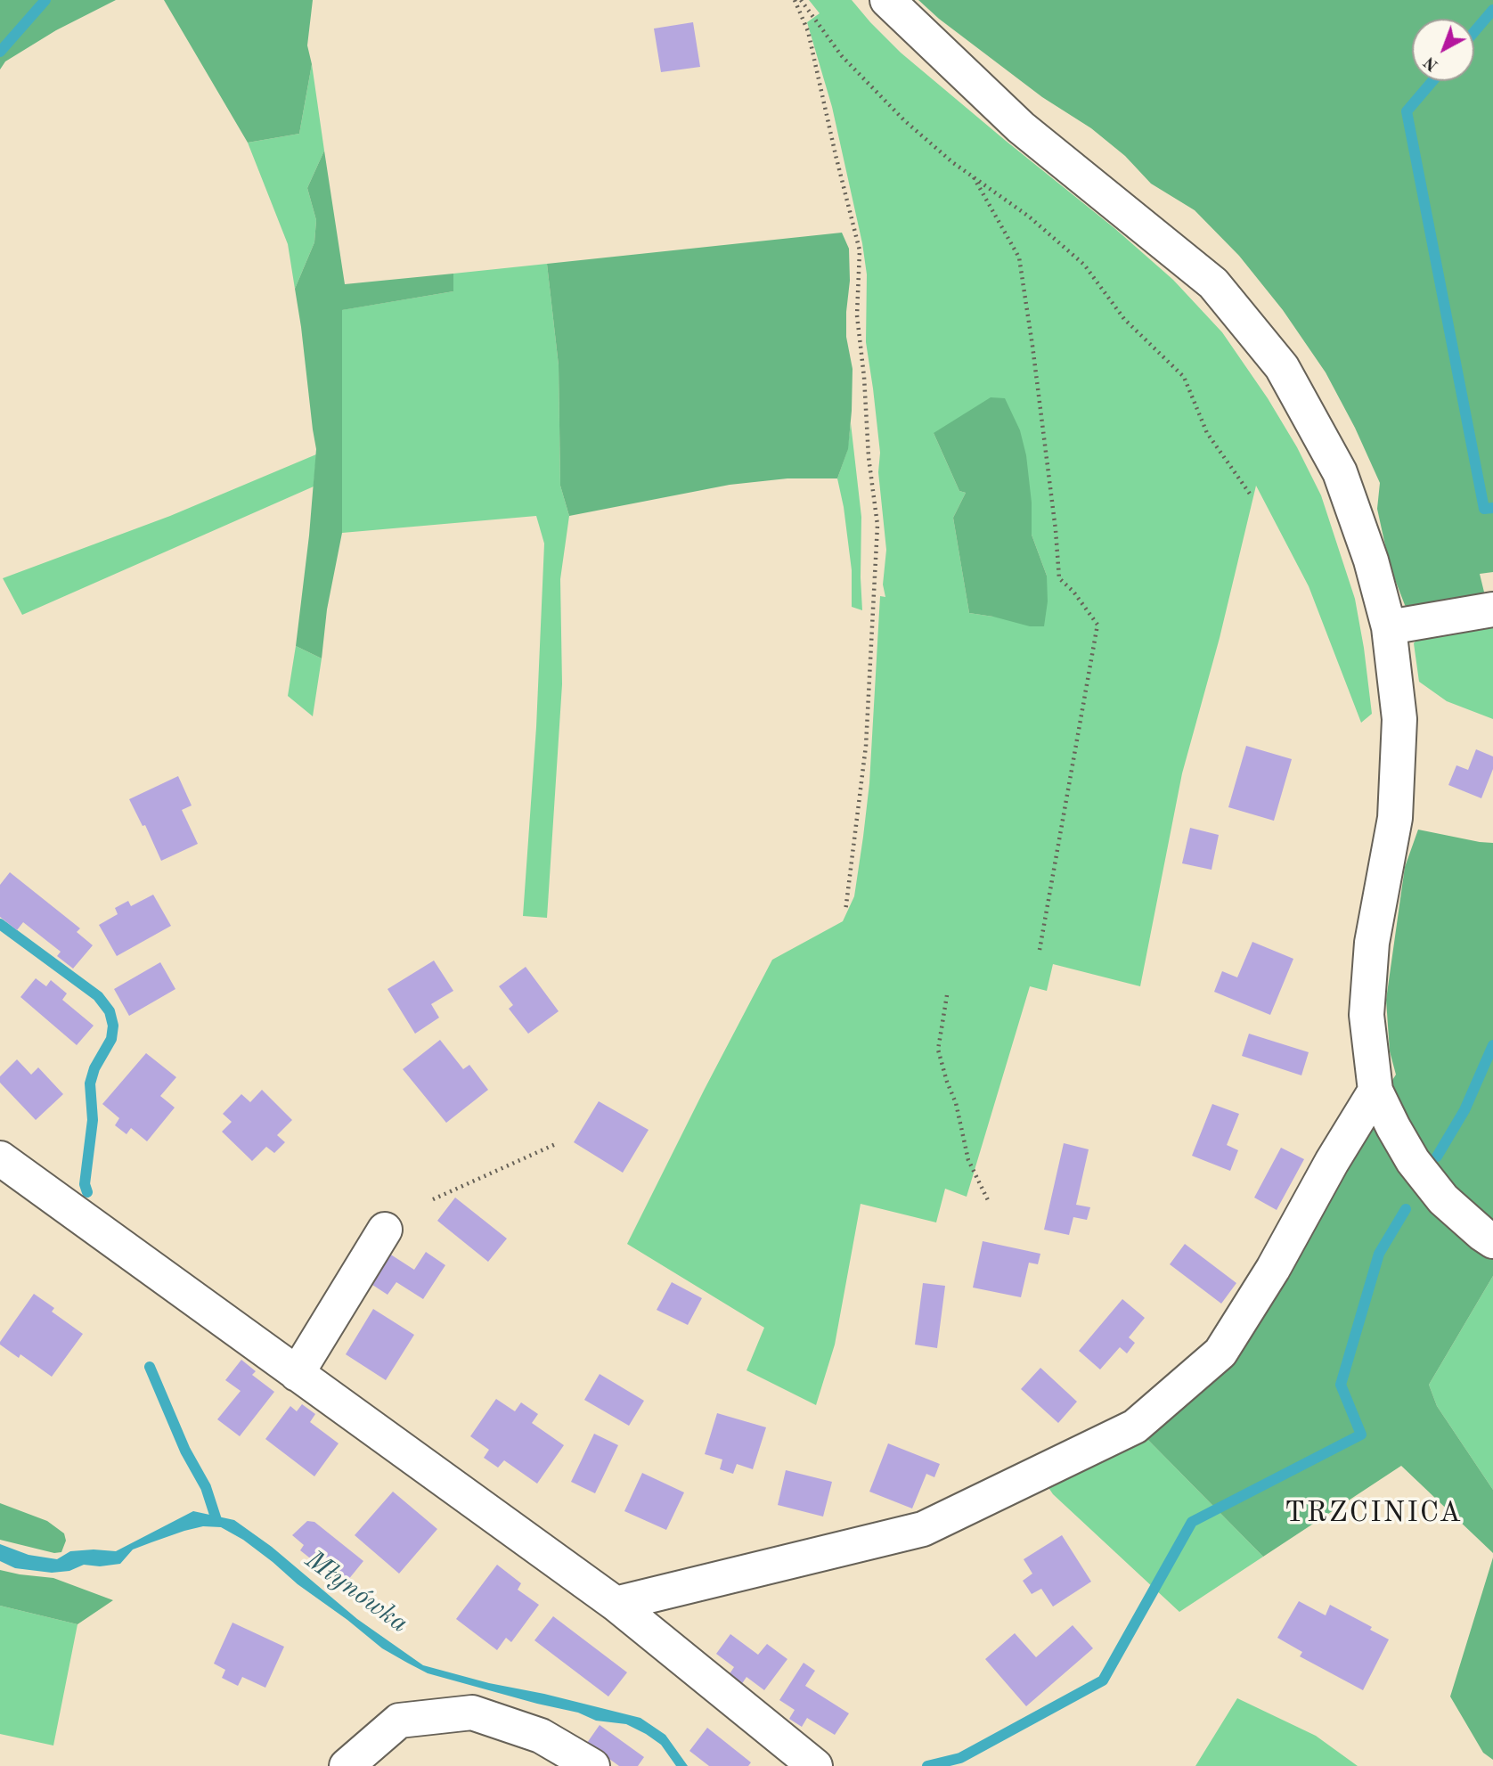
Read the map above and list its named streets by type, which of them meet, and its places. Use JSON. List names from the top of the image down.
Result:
{
  "districts": ["TRZCINICA"],
  "water": ["Młynówka"],
  "north": "bottom left"
}
